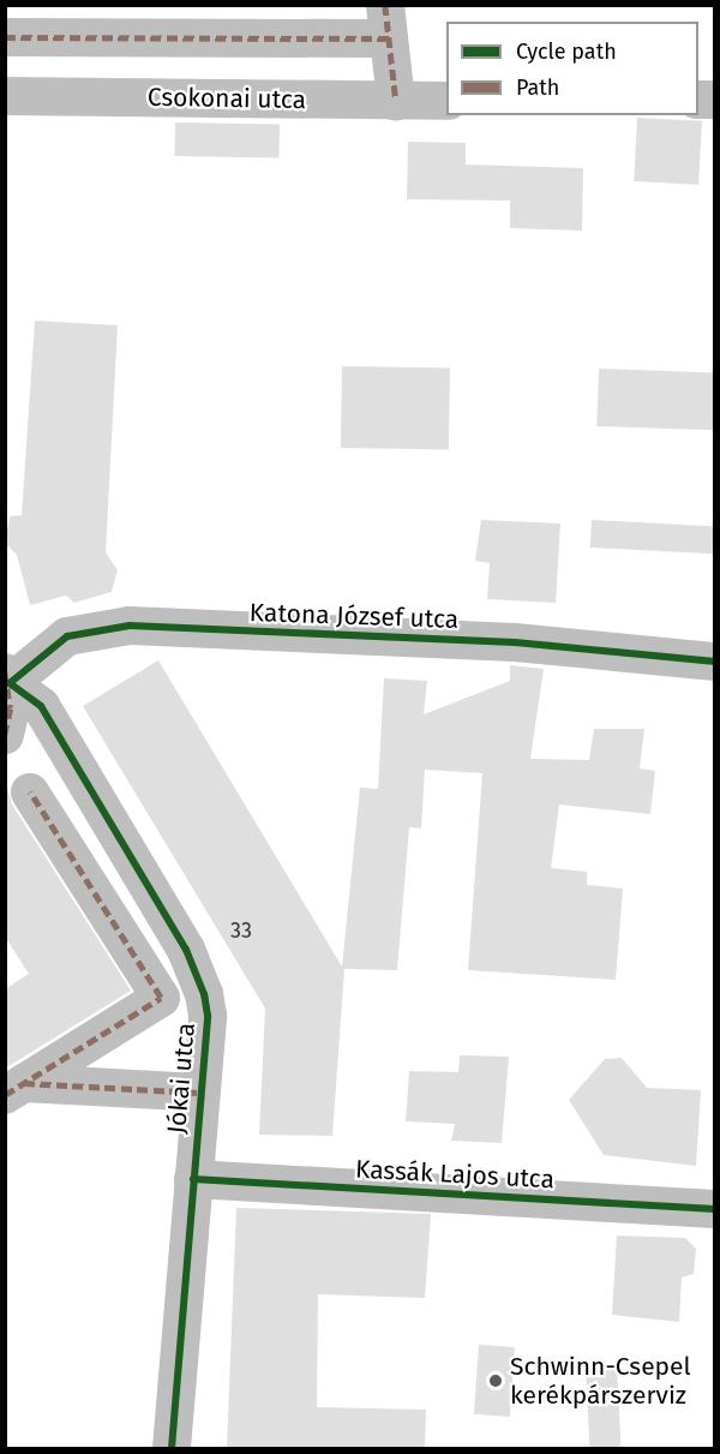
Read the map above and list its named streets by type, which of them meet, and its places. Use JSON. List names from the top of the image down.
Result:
{
  "streets": {
    "street": [
      "Csokonai utca",
      "Katona József utca",
      "Jókai utca",
      "Kassák Lajos utca"
    ]
  },
  "crossings": [
    ["Katona József utca", "Jókai utca"],
    ["Jókai utca", "Kassák Lajos utca"]
  ],
  "places": ["Schwinn-Csepel kerékpárszerviz"],
  "house_numbers": ["33"],
  "legend": ["Cycle path", "Path"]
}
